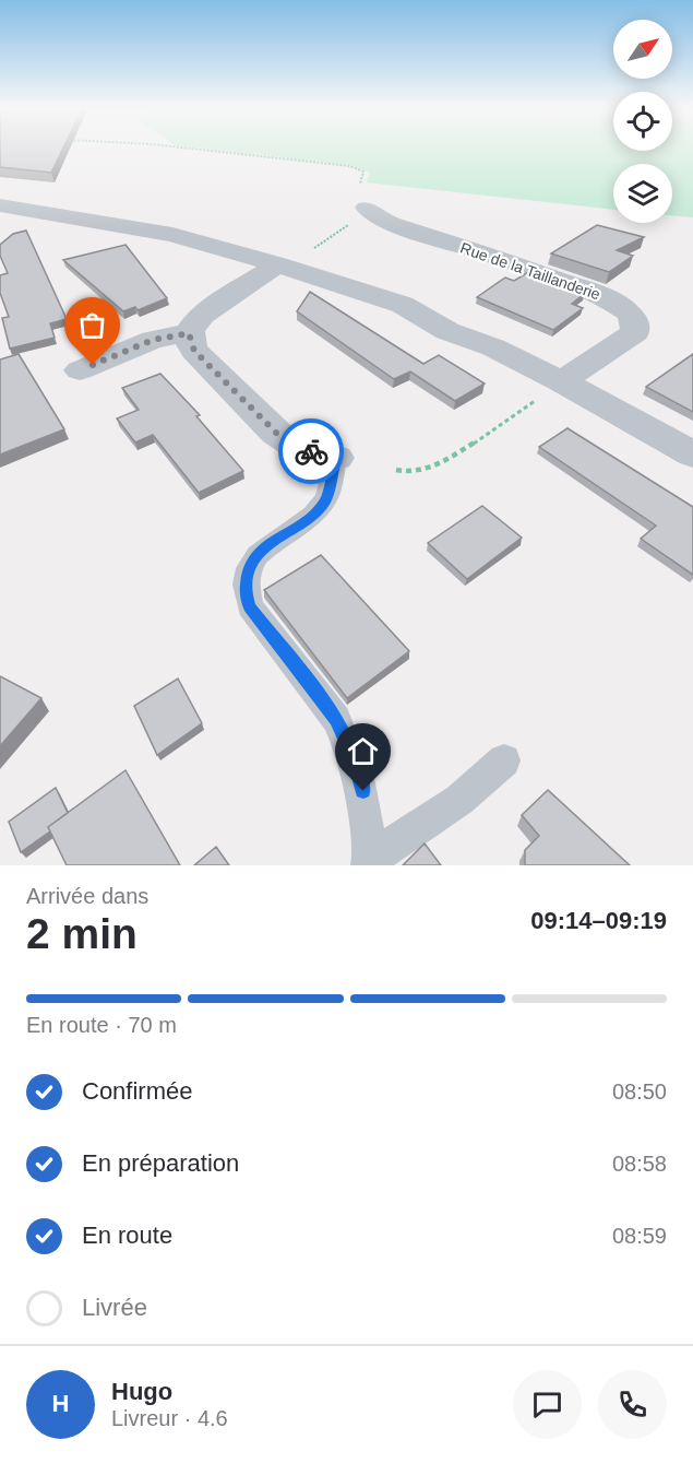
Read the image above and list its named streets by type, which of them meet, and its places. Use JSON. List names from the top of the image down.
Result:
{
  "streets": {
    "street": ["Rue de la Taillanderie"]
  },
  "north": "top right",
  "page": {
    "heading": ["2 min", "Arrivée dans", "09:14–09:19"],
    "panel": ["Hugo", "Livreur · 4.6"],
    "bar": "En route · 70 m",
    "list": [
      ["Confirmée", "08:50"],
      ["En préparation", "08:58"],
      ["En route", "08:59"],
      "Livrée"
    ],
    "round": "H"
  }
}
